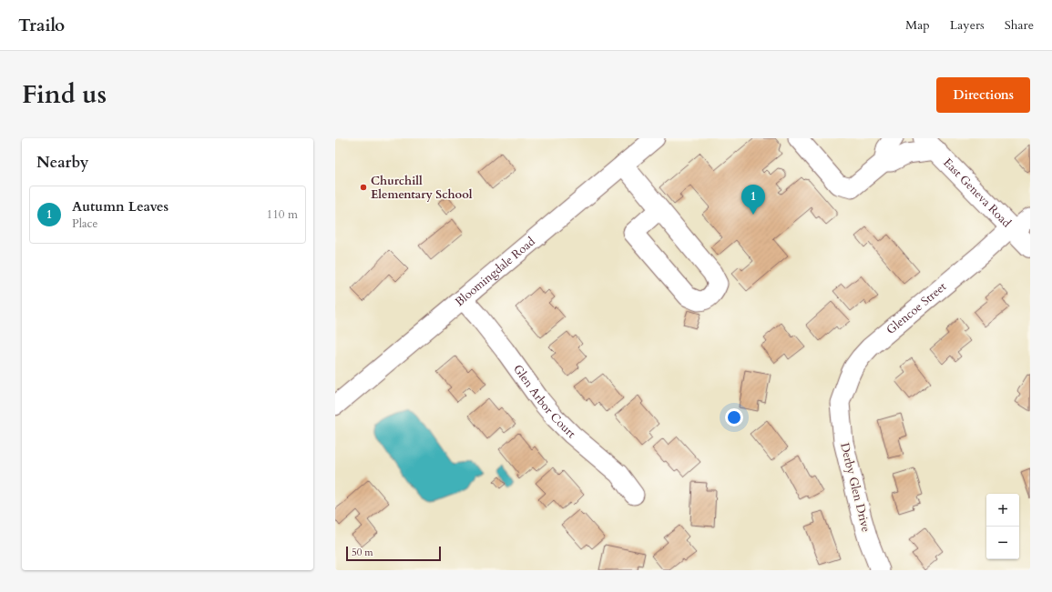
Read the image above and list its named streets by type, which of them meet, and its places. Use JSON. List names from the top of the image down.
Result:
{
  "streets": {
    "main road": ["East Geneva Road"],
    "street": [
      "Bloomingdale Road",
      "Glencoe Street",
      "Glen Arbor Court",
      "Derby Glen Drive"
    ]
  },
  "crossings": [
    ["East Geneva Road", "Glencoe Street"],
    ["Bloomingdale Road", "Glen Arbor Court"],
    ["Glencoe Street", "Derby Glen Drive"]
  ],
  "places": ["Churchill Elementary School"],
  "scale_bar": "50 m",
  "page": {
    "header": "Trailo",
    "nav": ["Map", "Layers", "Share"],
    "title": "Find us",
    "buttons": "Directions",
    "heading": "Nearby",
    "pins": "1",
    "list": [
      {
        "mark": "1",
        "name": "Autumn Leaves",
        "note": "Place",
        "value": "110 m"
      }
    ],
    "map_buttons": ["+", "−"],
    "scale": "50 m"
  }
}
